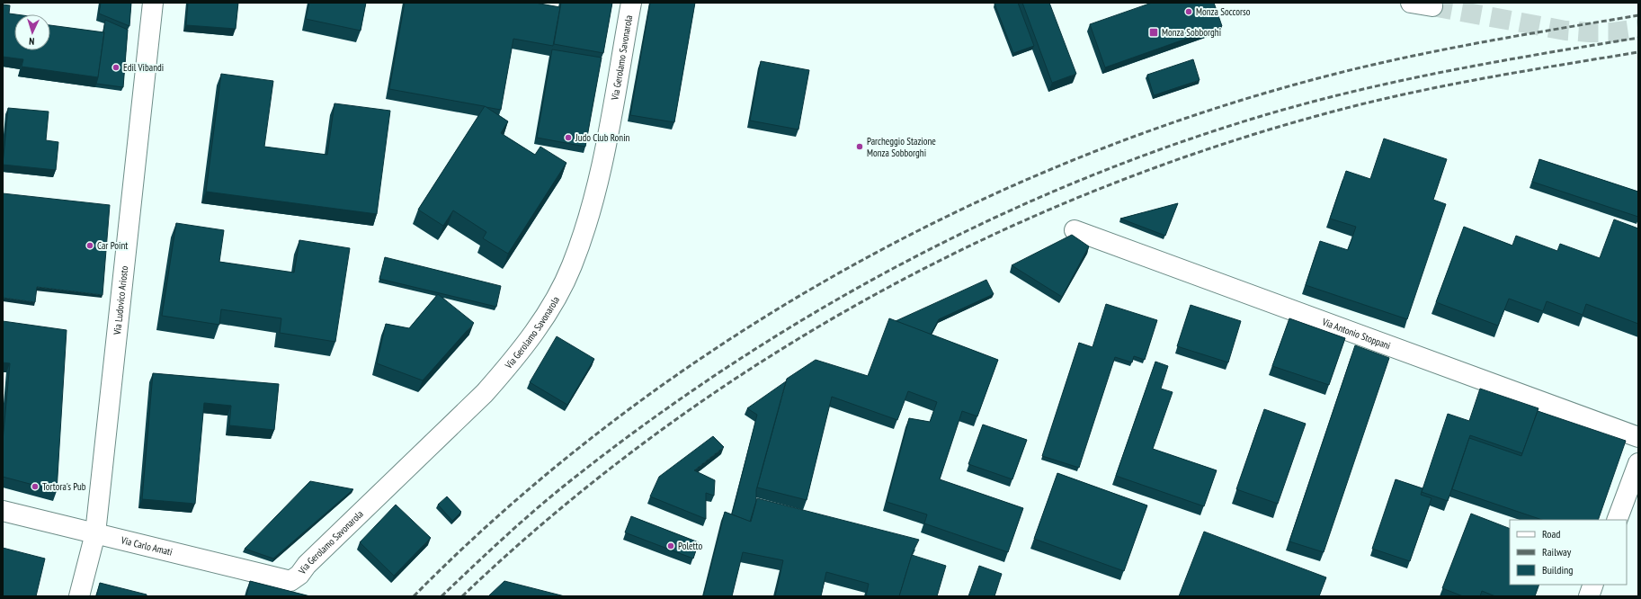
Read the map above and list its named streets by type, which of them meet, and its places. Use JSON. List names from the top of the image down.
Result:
{
  "streets": {
    "street": [
      "Via Gerolamo Savonarola",
      "Via Ludovico Ariosto",
      "Via Antonio Stoppani",
      "Via Carlo Amati"
    ]
  },
  "crossings": [
    ["Via Gerolamo Savonarola", "Via Carlo Amati"],
    ["Via Ludovico Ariosto", "Via Carlo Amati"]
  ],
  "places": {
    "other": [
      "Monza Soccorso",
      "Edil Vibandi",
      "Judo Club Ronin",
      "Parcheggio Stazione Monza Sobborghi",
      "Car Point",
      "Tortora's Pub",
      "Poletto"
    ],
    "transit": ["Monza Sobborghi"]
  },
  "legend": ["Road", "Railway", "Building"],
  "north": "bottom"
}
